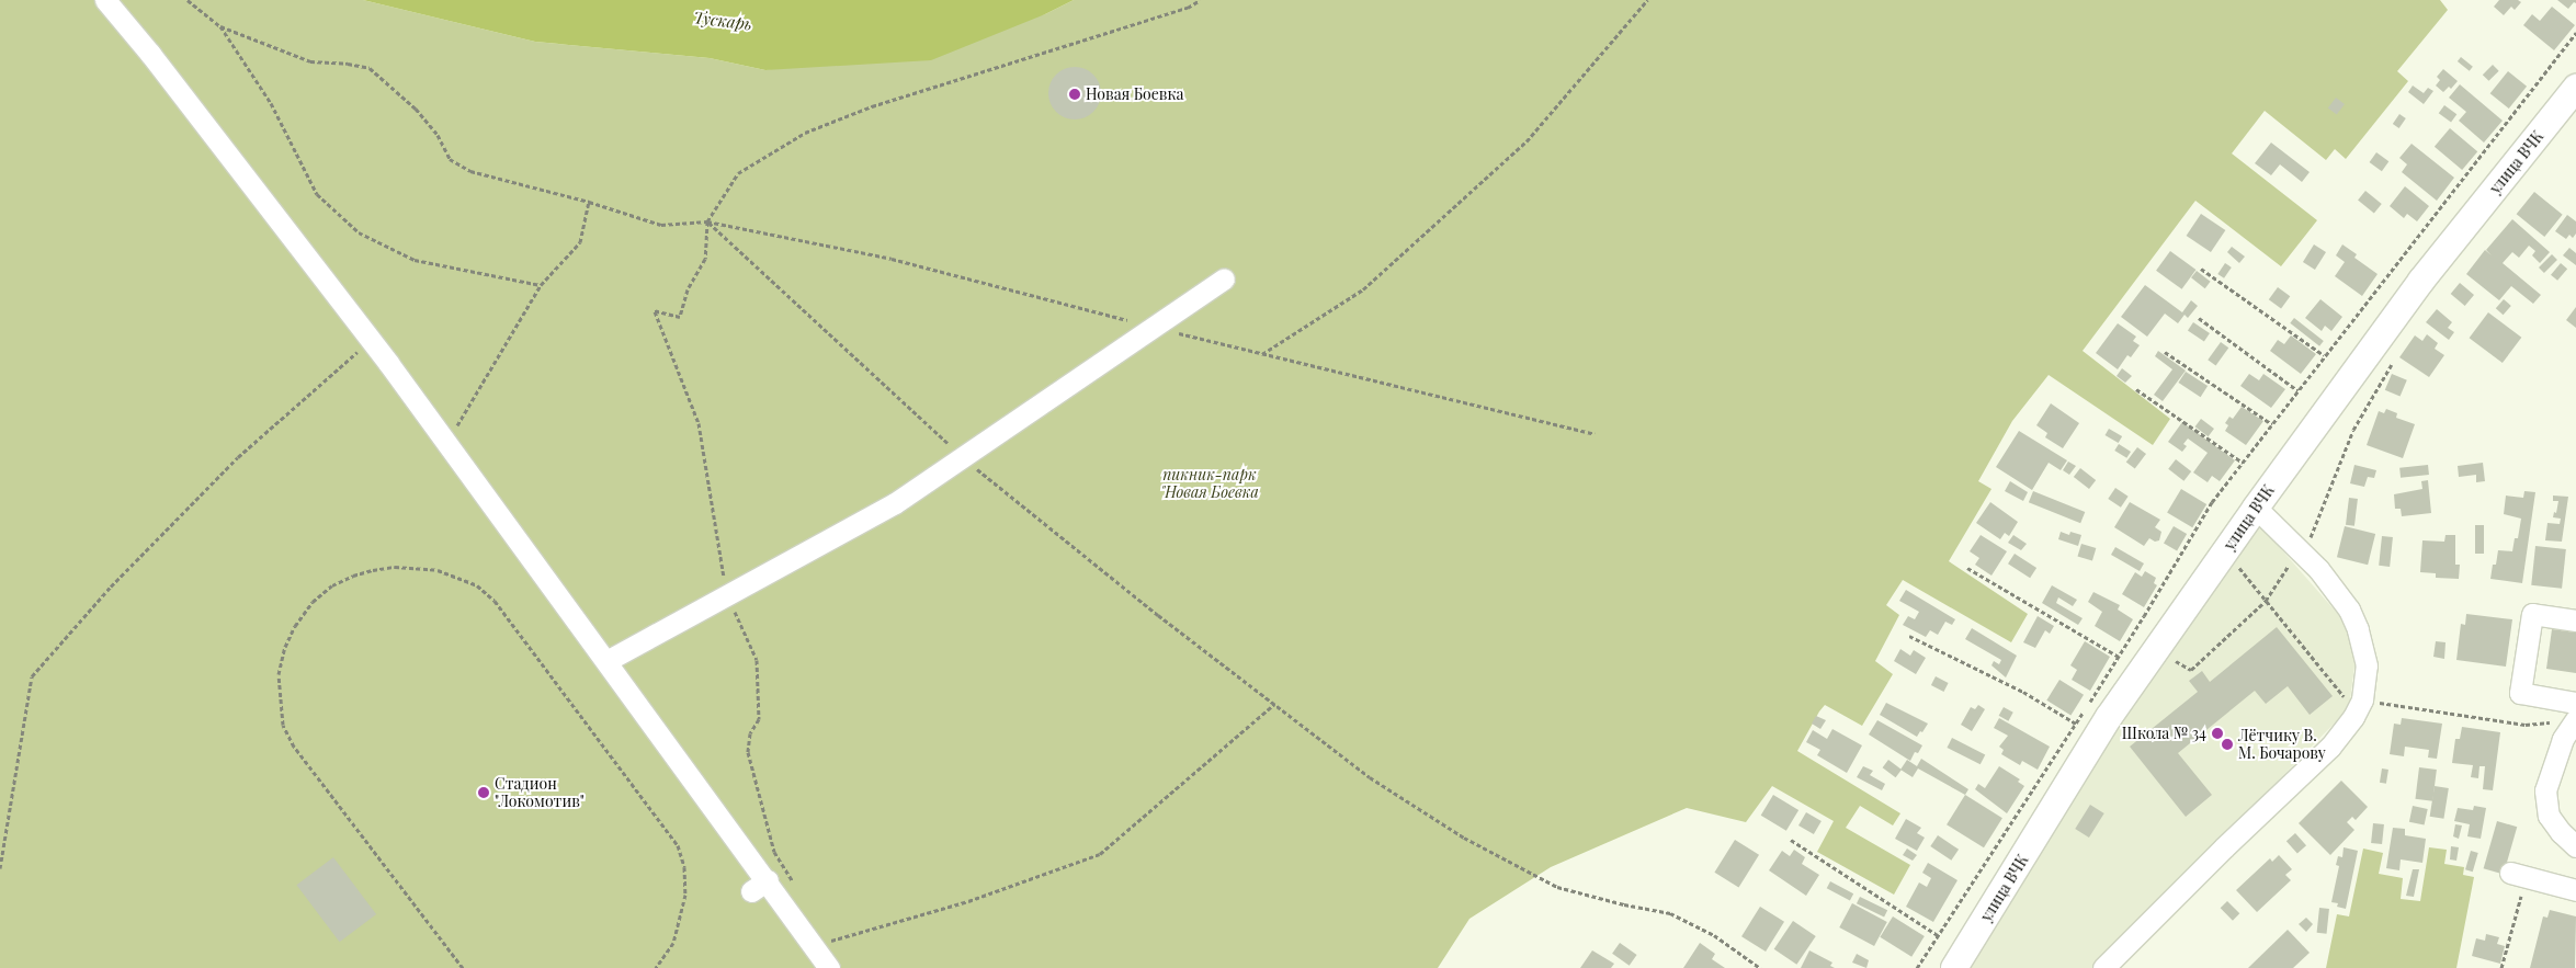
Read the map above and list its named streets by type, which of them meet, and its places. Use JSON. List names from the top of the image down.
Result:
{
  "streets": {
    "main road": ["улица ВЧК"]
  },
  "water": ["Тускарь"],
  "parks": ["пикник-парк \"Новая Боевка"],
  "places": [
    "Новая Боевка",
    "Школа № 34",
    "Лётчику В. М. Бочарову",
    "Стадион \"Локомотив\""
  ]
}
